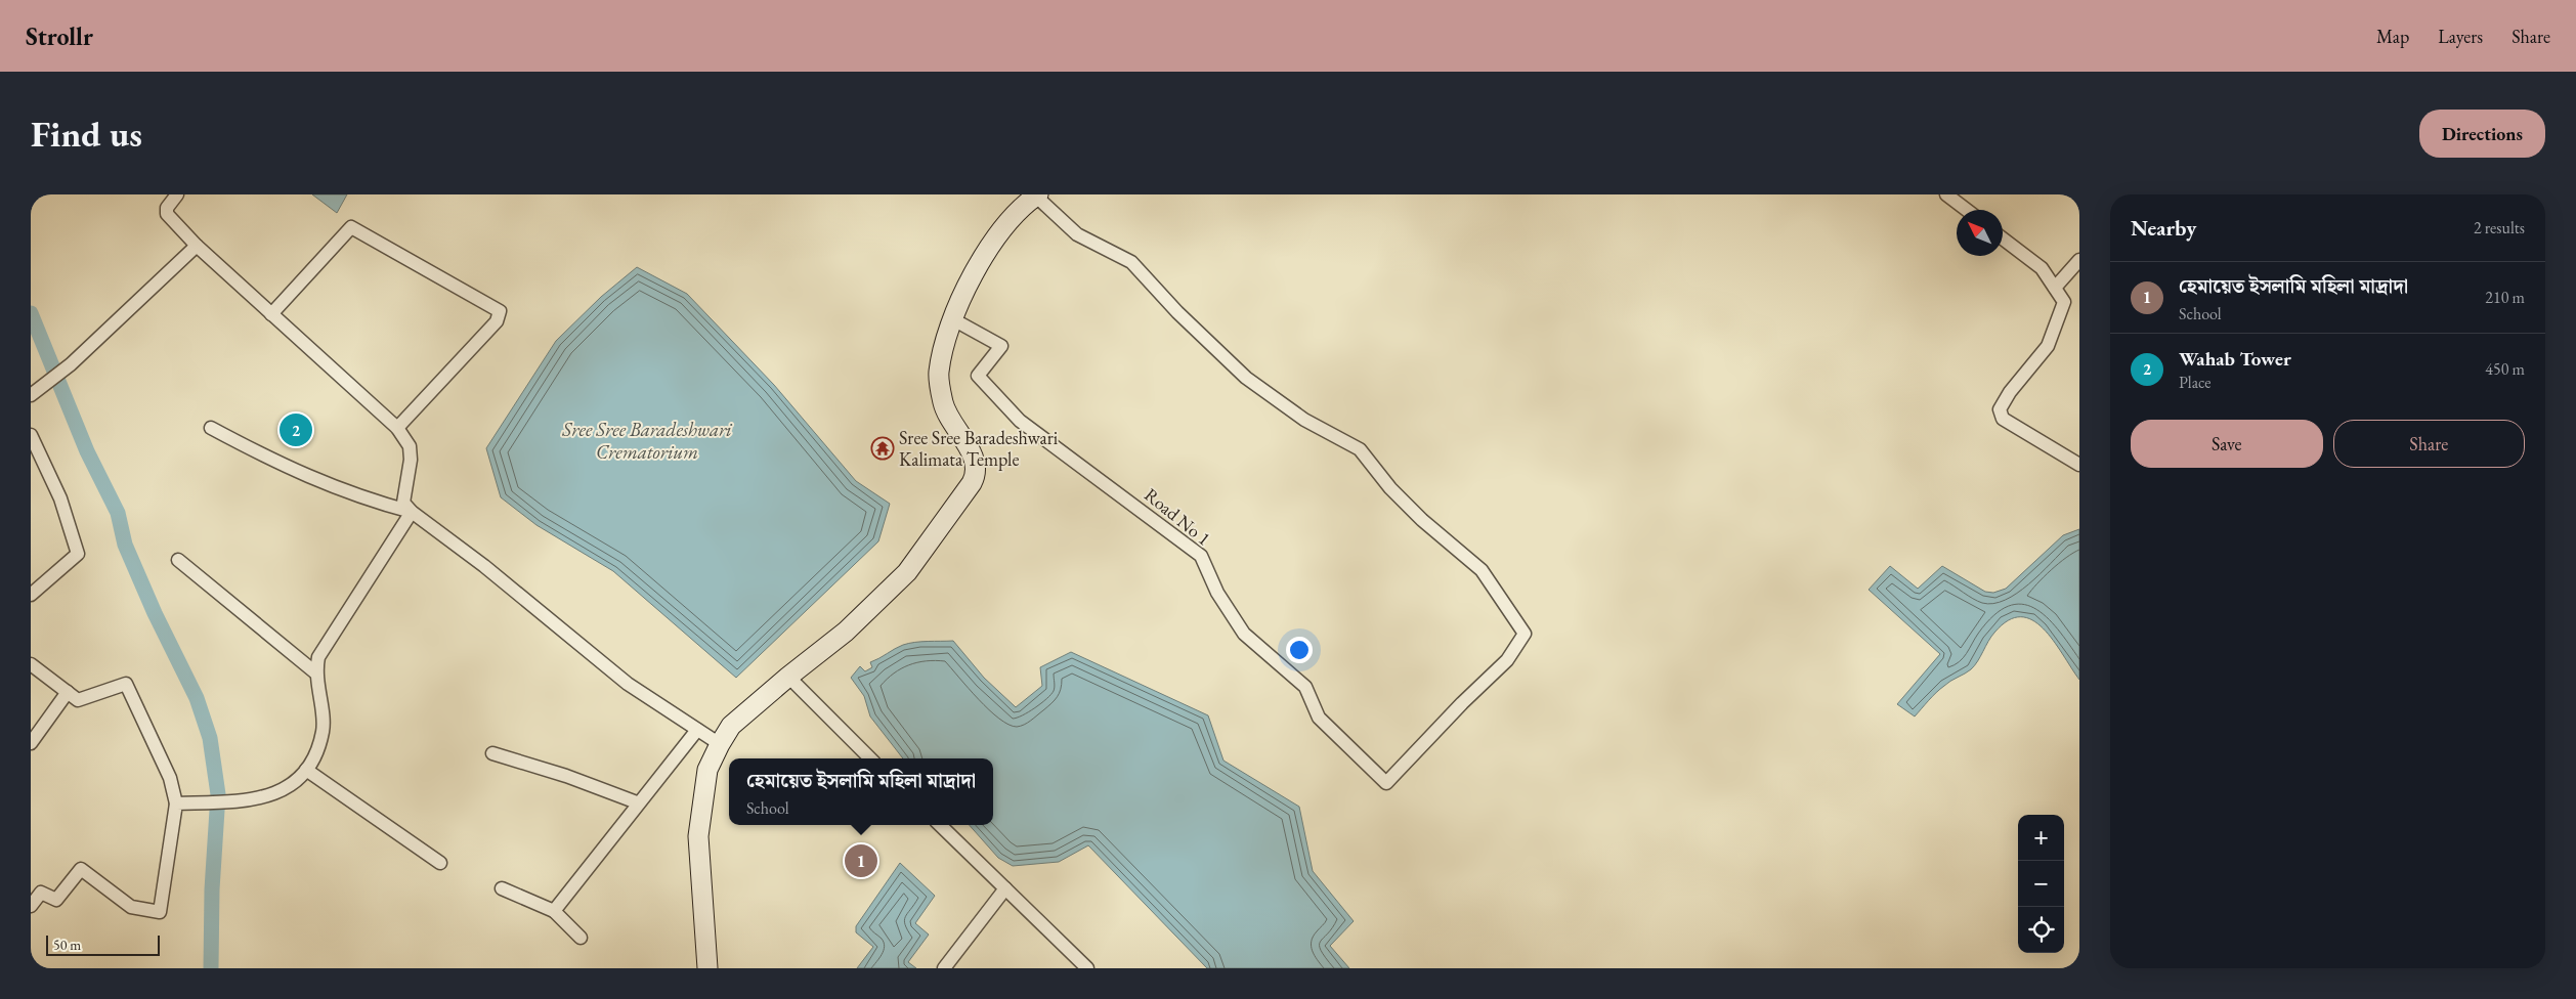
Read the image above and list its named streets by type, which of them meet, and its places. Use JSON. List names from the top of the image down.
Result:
{
  "streets": {
    "street": ["Road No 1"]
  },
  "water": ["Sree Sree Baradeshwari Crematorium"],
  "places": {
    "temple": ["Sree Sree Baradeshwari Kalimata Temple"]
  },
  "scale_bar": "50 m",
  "north": "top left",
  "page": {
    "header": "Strollr",
    "nav": ["Map", "Layers", "Share"],
    "buttons": [
      "Directions",
      ["Save", "Share"]
    ],
    "title": "Find us",
    "heading": ["Nearby", "2 results"],
    "list": [
      {
        "mark": "1",
        "name": "হেমায়েত ইসলামি মহিলা মাদ্রাদা",
        "note": "School",
        "value": "210 m"
      },
      {
        "mark": "2",
        "name": "Wahab Tower",
        "note": "Place",
        "value": "450 m"
      }
    ],
    "pins": ["2", "1"],
    "popup": ["হেমায়েত ইসলামি মহিলা মাদ্রাদা", "School"],
    "map_buttons": ["+", "−"],
    "scale": "50 m"
  }
}
